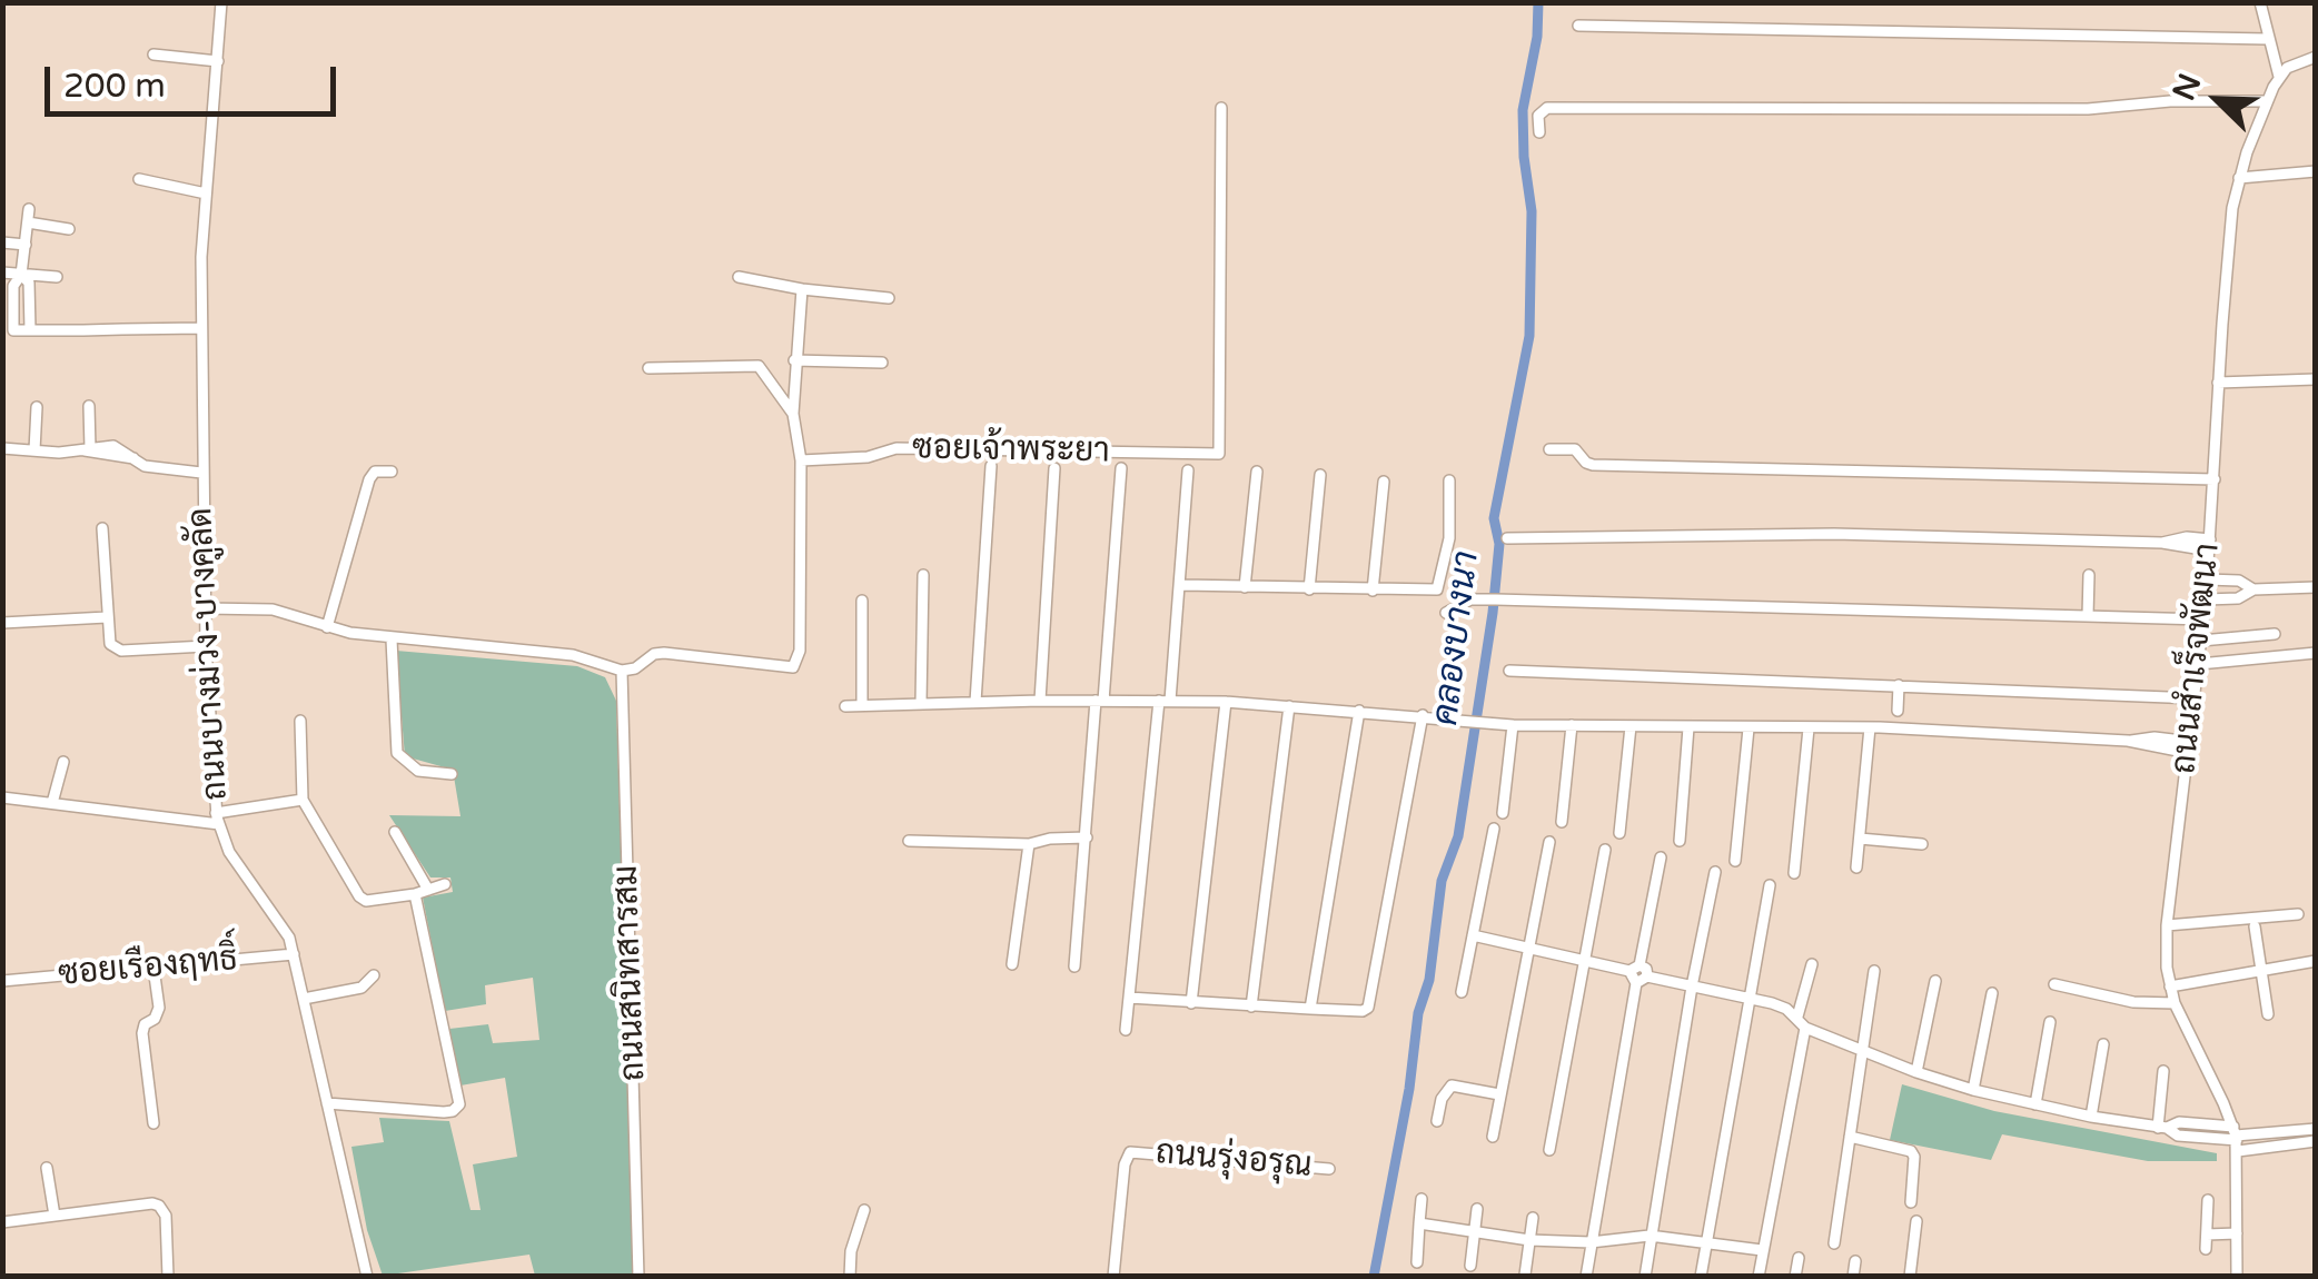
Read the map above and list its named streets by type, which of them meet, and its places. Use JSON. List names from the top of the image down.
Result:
{
  "streets": {
    "street": [
      "ซอยเจ้าพระยา",
      "ถนนบางม่วง-บางคูลัด",
      "ถนนสำเร็จพัฒนา",
      "ซอยเรืองฤทธิ์",
      "ถนนสนิทสารสม",
      "ถนนรุ่งอรุณ"
    ]
  },
  "crossings": [
    ["ถนนบางม่วง-บางคูลัด", "ซอยเรืองฤทธิ์"]
  ],
  "water": ["คลองบางนา"],
  "scale_bar": "200 m",
  "north": "top left"
}
